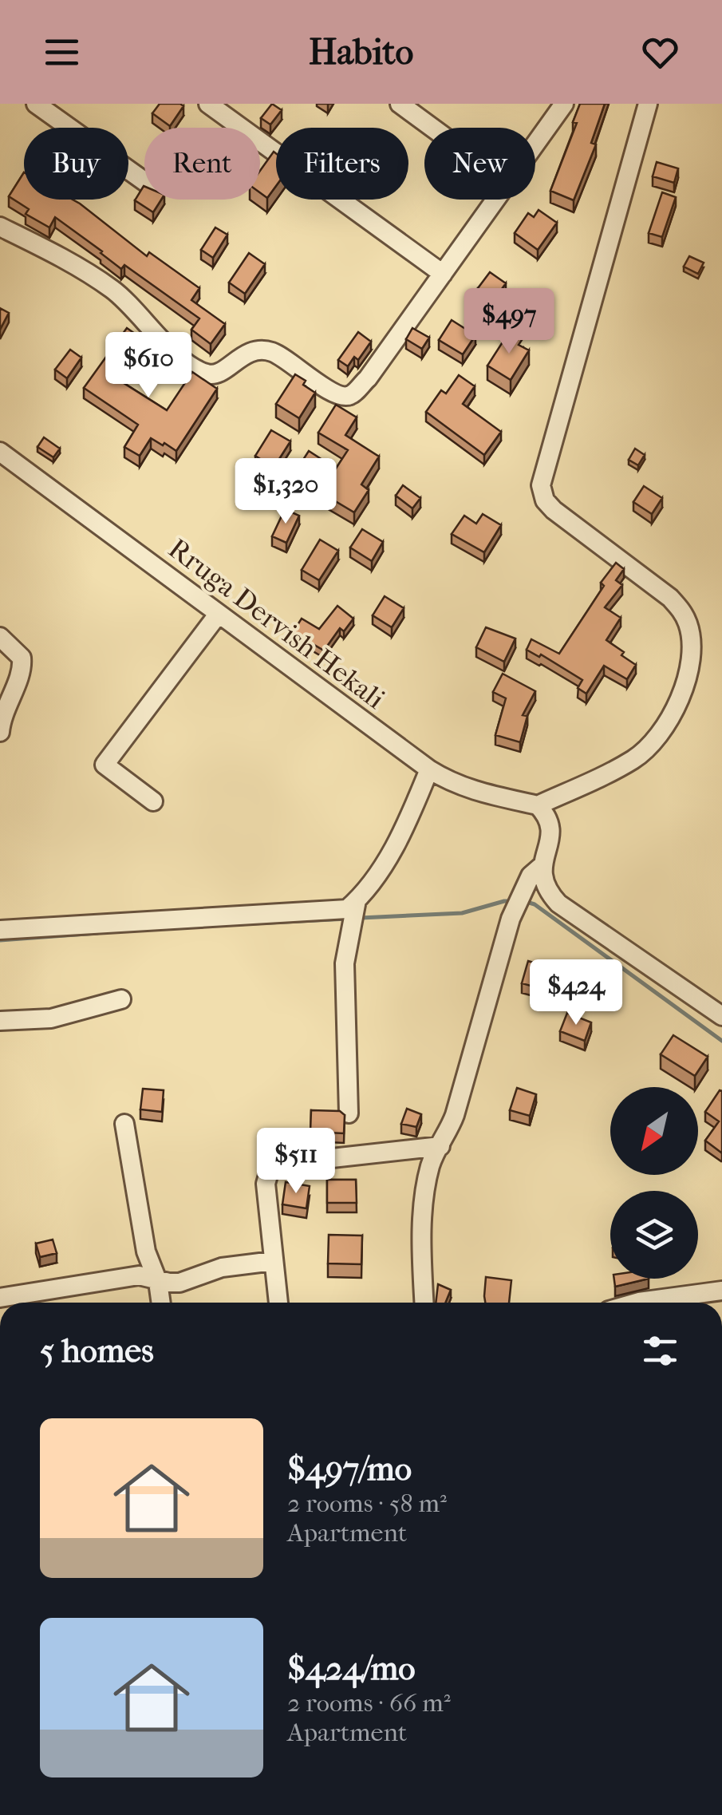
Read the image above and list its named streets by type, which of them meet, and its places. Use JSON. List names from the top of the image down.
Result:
{
  "streets": {
    "street": ["Rruga Dervish Hekali"]
  },
  "north": "bottom left",
  "page": {
    "header": "Habito",
    "chip": [
      "Buy",
      "Rent",
      "Filters",
      "New"
    ],
    "price": [
      "$497",
      "$610",
      "$1,320",
      "$424",
      "$511"
    ],
    "heading": "5 homes",
    "list": [
      {
        "name": "$497/mo",
        "note": "2 rooms · 58 m² · Apartment"
      },
      {
        "name": "$424/mo",
        "note": "2 rooms · 66 m² · Apartment"
      }
    ]
  }
}
